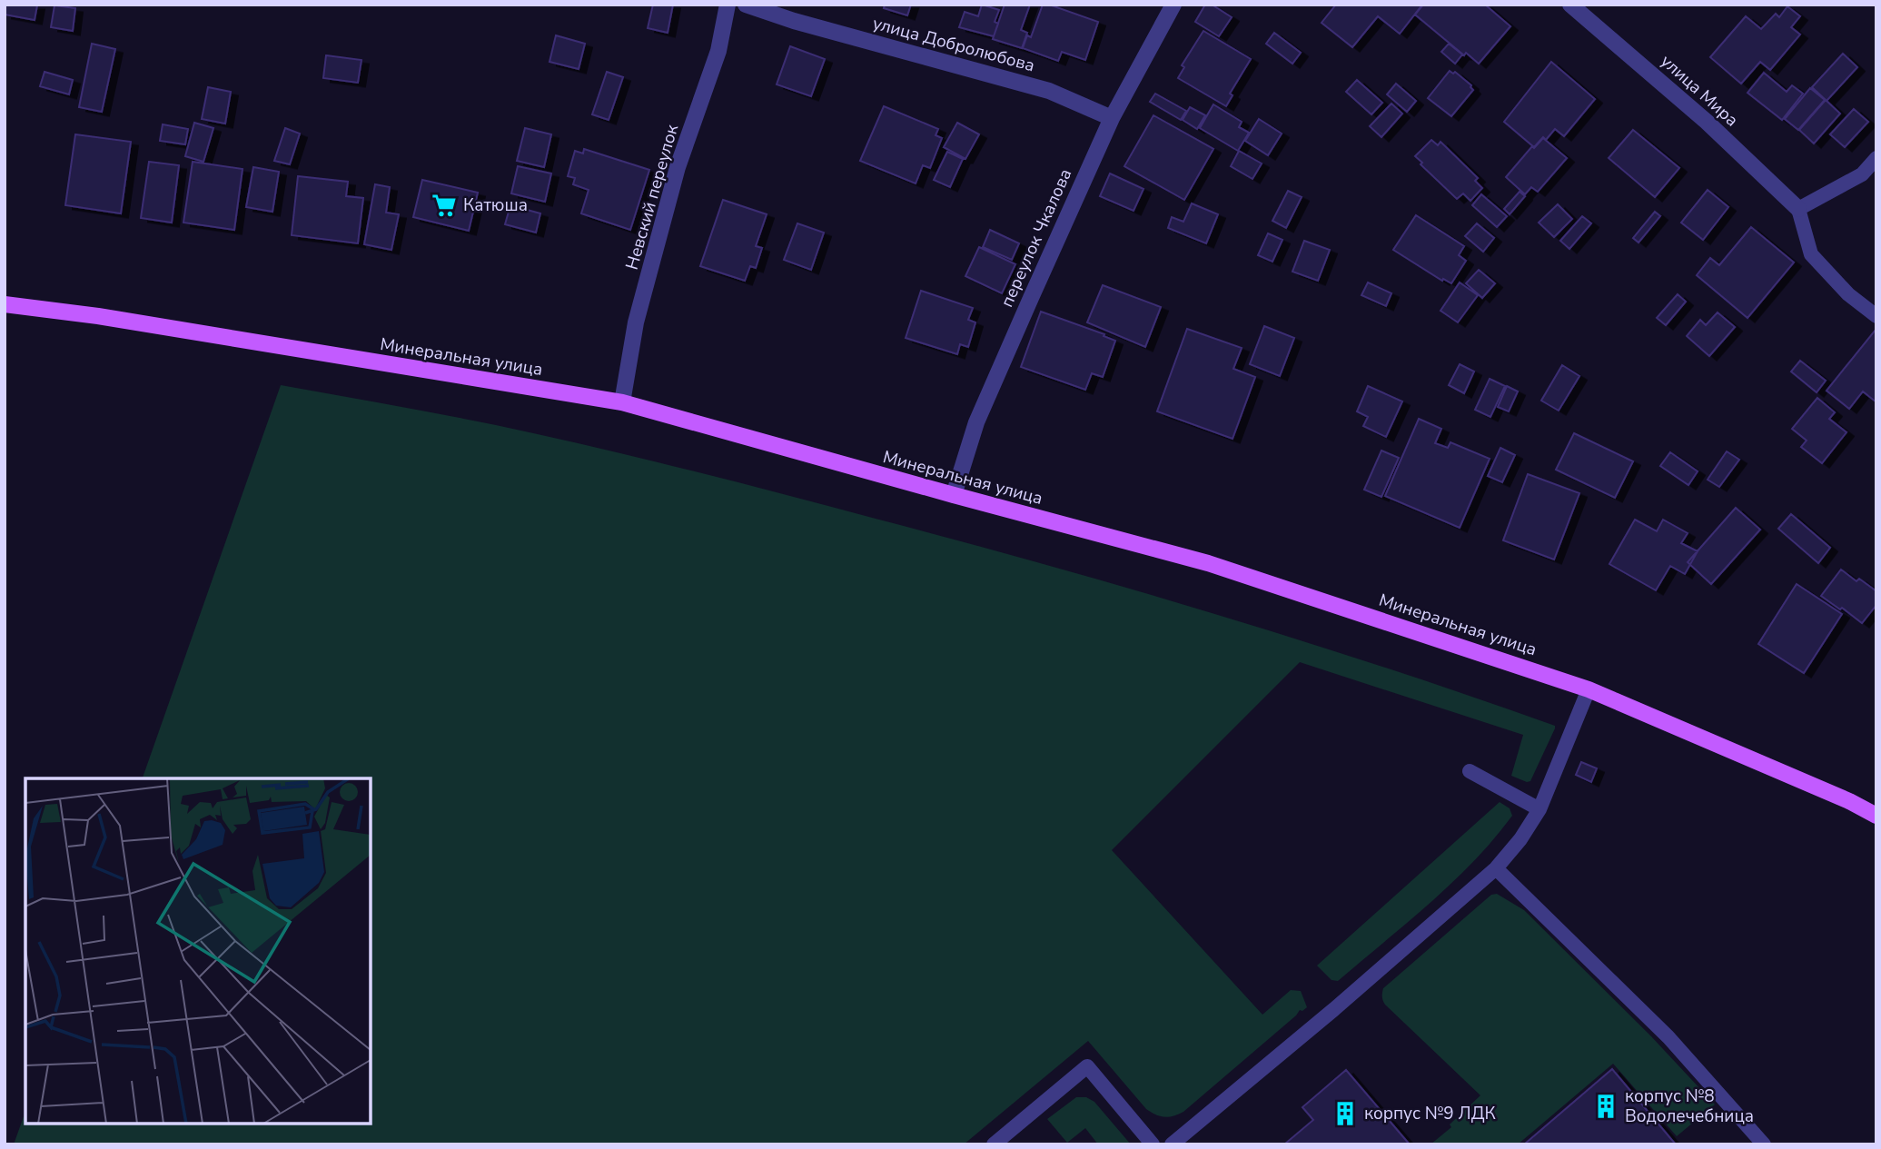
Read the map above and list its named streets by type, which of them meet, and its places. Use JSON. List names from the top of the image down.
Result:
{
  "streets": {
    "main road": ["Минеральная улица"],
    "street": [
      "улица Добролюбова",
      "улица Мира",
      "Невский переулок",
      "переулок Чкалова"
    ]
  },
  "crossings": [
    ["улица Добролюбова", "переулок Чкалова"],
    ["Невский переулок", "Минеральная улица"],
    ["переулок Чкалова", "Минеральная улица"]
  ],
  "places": {
    "supermarket": ["Катюша"],
    "building": ["корпус №8 Водолечебница", "корпус №9 ЛДК"]
  }
}
